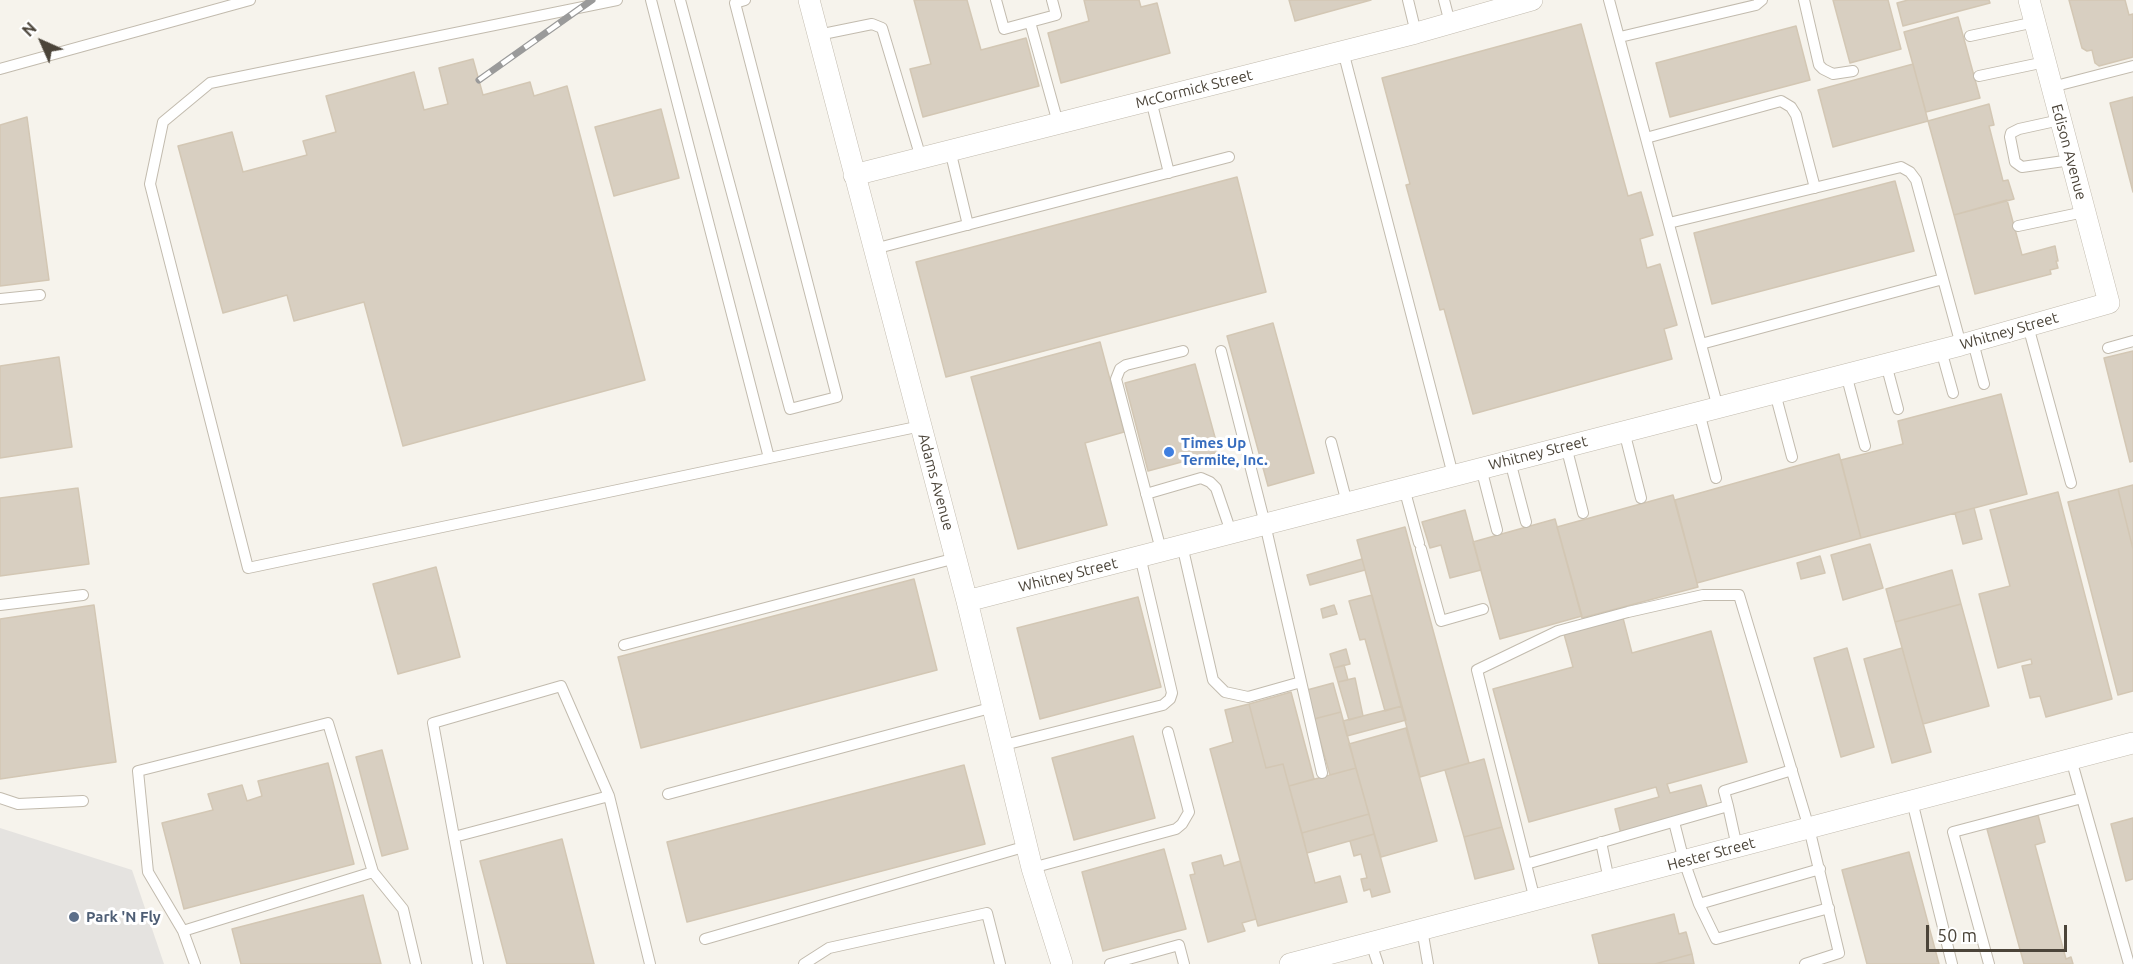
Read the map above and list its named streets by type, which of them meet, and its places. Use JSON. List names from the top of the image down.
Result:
{
  "streets": {
    "street": [
      "McCormick Street",
      "Edison Avenue",
      "Whitney Street",
      "Adams Avenue",
      "Hester Street"
    ]
  },
  "crossings": [
    ["McCormick Street", "Adams Avenue"],
    ["Edison Avenue", "Whitney Street"],
    ["Whitney Street", "Adams Avenue"]
  ],
  "places": ["Times Up Termite, Inc.", "Park 'N Fly"],
  "scale_bar": "50 m",
  "north": "top left"
}
